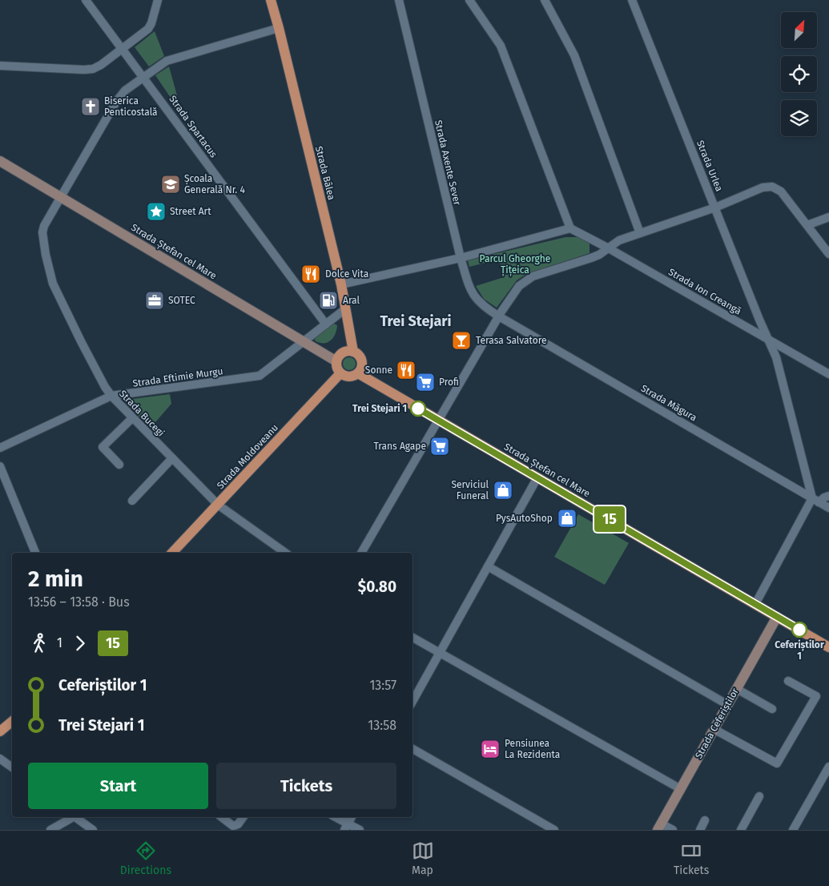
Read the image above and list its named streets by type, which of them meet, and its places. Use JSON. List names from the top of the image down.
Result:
{
  "streets": {
    "main road": [
      "Strada Bâlea",
      "Strada Ștefan cel Mare",
      "Strada Moldoveanu",
      "Strada Ceferiștilor"
    ],
    "street": [
      "Strada Spartacus",
      "Strada Axente Sever",
      "Strada Urlea",
      "Strada Ion Creangă",
      "Strada Eftimie Murgu",
      "Strada Măgura",
      "Strada Bucegi"
    ]
  },
  "crossings": [
    ["Strada Spartacus", "Strada Eftimie Murgu"],
    ["Strada Spartacus", "Strada Bucegi"],
    ["Strada Axente Sever", "Strada Măgura"],
    ["Strada Urlea", "Strada Ion Creangă"],
    ["Strada Urlea", "Strada Măgura"],
    ["Strada Bâlea", "Strada Ștefan cel Mare"],
    ["Strada Bâlea", "Strada Eftimie Murgu"],
    ["Strada Bâlea", "Strada Bucegi"],
    ["Strada Bâlea", "Strada Moldoveanu"],
    ["Strada Ștefan cel Mare", "Strada Eftimie Murgu"],
    ["Strada Ștefan cel Mare", "Strada Bucegi"],
    ["Strada Ștefan cel Mare", "Strada Moldoveanu"],
    ["Strada Ștefan cel Mare", "Strada Ceferiștilor"],
    ["Strada Eftimie Murgu", "Strada Bucegi"],
    ["Strada Bucegi", "Strada Moldoveanu"]
  ],
  "districts": ["Trei Stejari"],
  "parks": ["Parcul Gheorghe Țițeica"],
  "places": {
    "church": ["Biserica Penticostală"],
    "school or university": ["Școala Generală Nr. 4"],
    "place": ["Street Art"],
    "restaurant": ["Dolce Vita", "Sonne"],
    "office": ["SOTEC"],
    "fuel station": ["Aral"],
    "bar": ["Terasa Salvatore"],
    "supermarket": ["Profi", "Trans Agape"],
    "other": ["Trei Stejari 1", "Ceferiștilor 1"],
    "shop": ["Serviciul Funeral", "PysAutoShop"],
    "hotel": ["Pensiunea La Rezidenta"]
  },
  "lines": ["bus line 15"],
  "north": "top right",
  "page": {
    "on_map": "15",
    "heading": ["2 min", "13:56 – 13:58 · Bus", "$0.80"],
    "legs": ["1", "15"],
    "list": [
      {
        "name": "Ceferiștilor 1",
        "value": "13:57"
      },
      {
        "name": "Trei Stejari 1",
        "value": "13:58"
      }
    ],
    "buttons": ["Start", "Tickets"],
    "tabs": ["Directions", "Map", "Tickets"]
  }
}
